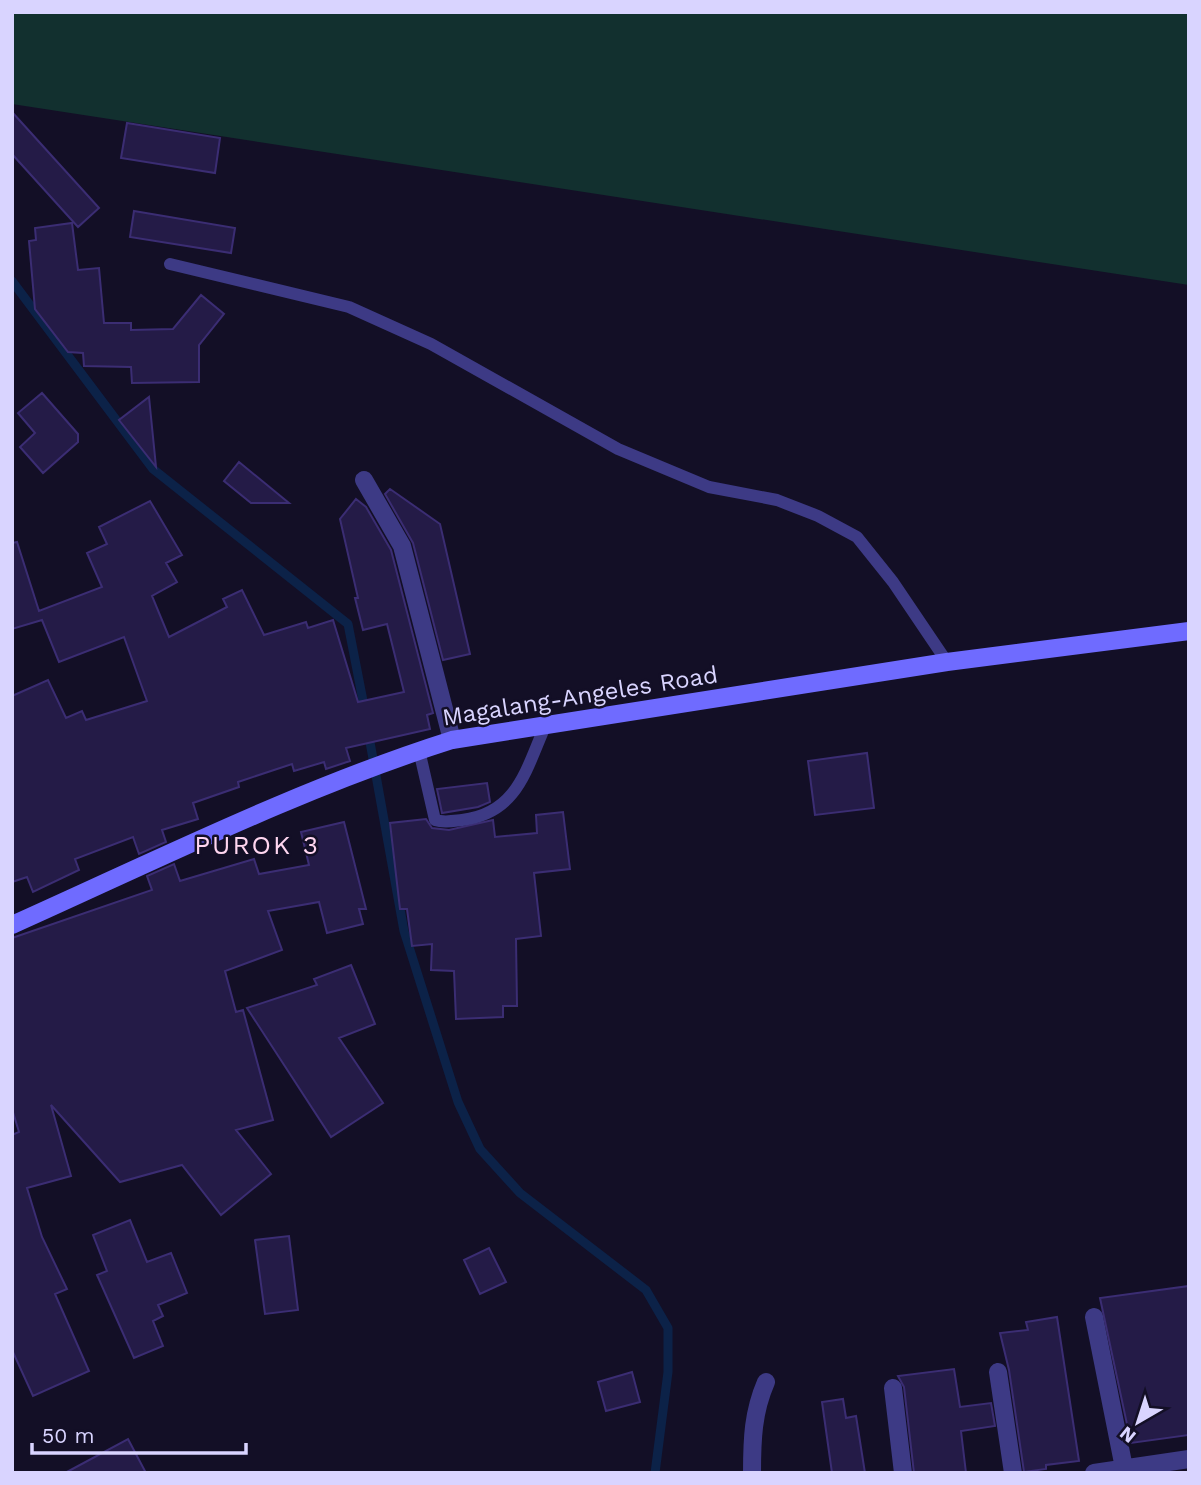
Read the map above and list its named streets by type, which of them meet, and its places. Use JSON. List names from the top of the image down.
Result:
{
  "streets": {
    "main road": ["Magalang-Angeles Road"]
  },
  "districts": ["PUROK 3"],
  "scale_bar": "50 m",
  "north": "bottom left"
}
